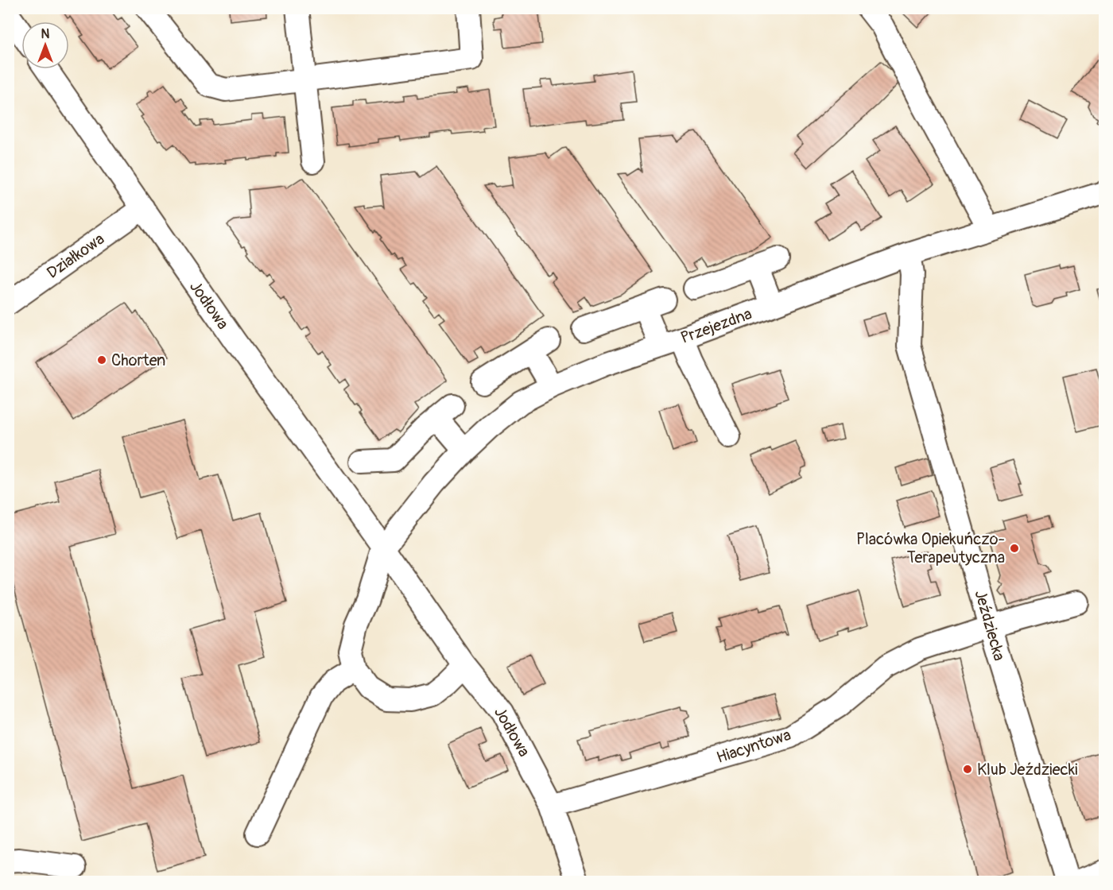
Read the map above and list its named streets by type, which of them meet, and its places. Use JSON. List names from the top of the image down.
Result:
{
  "streets": {
    "street": [
      "Działkowa",
      "Jodłowa",
      "Przejezdna",
      "Jeździecka",
      "Hiacyntowa"
    ]
  },
  "crossings": [
    ["Działkowa", "Jodłowa"],
    ["Jodłowa", "Przejezdna"],
    ["Jodłowa", "Hiacyntowa"],
    ["Przejezdna", "Jeździecka"],
    ["Jeździecka", "Hiacyntowa"]
  ],
  "places": ["Chorten", "Placówka Opiekuńczo- Terapeutyczna", "Klub Jeździecki"],
  "north": "top"
}
